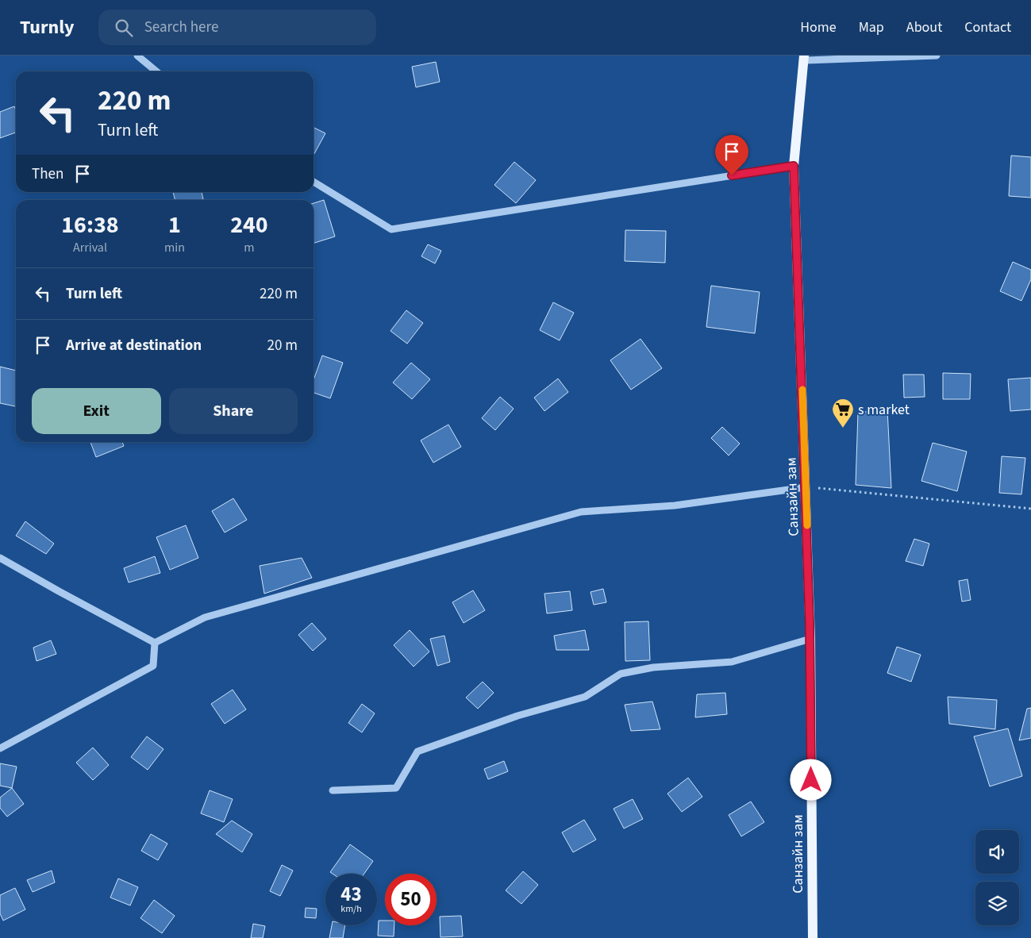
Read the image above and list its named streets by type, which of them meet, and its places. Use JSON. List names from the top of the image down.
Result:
{
  "streets": {
    "main road": ["Санзайн зам"]
  },
  "places": {
    "supermarket": ["s market"]
  },
  "page": {
    "header": "Turnly",
    "search": "Search here",
    "nav": [
      "Home",
      "Map",
      "About",
      "Contact"
    ],
    "turn": ["220 m", "Turn left"],
    "then": "Then",
    "eta": [
      "16:38",
      "Arrival",
      "1",
      "min",
      "240",
      "m"
    ],
    "list": [
      {
        "name": "Turn left",
        "value": "220 m"
      },
      {
        "name": "Arrive at destination",
        "value": "20 m"
      }
    ],
    "buttons": ["Exit", "Share"],
    "speed": "43 km/h",
    "limit": "50"
  }
}
